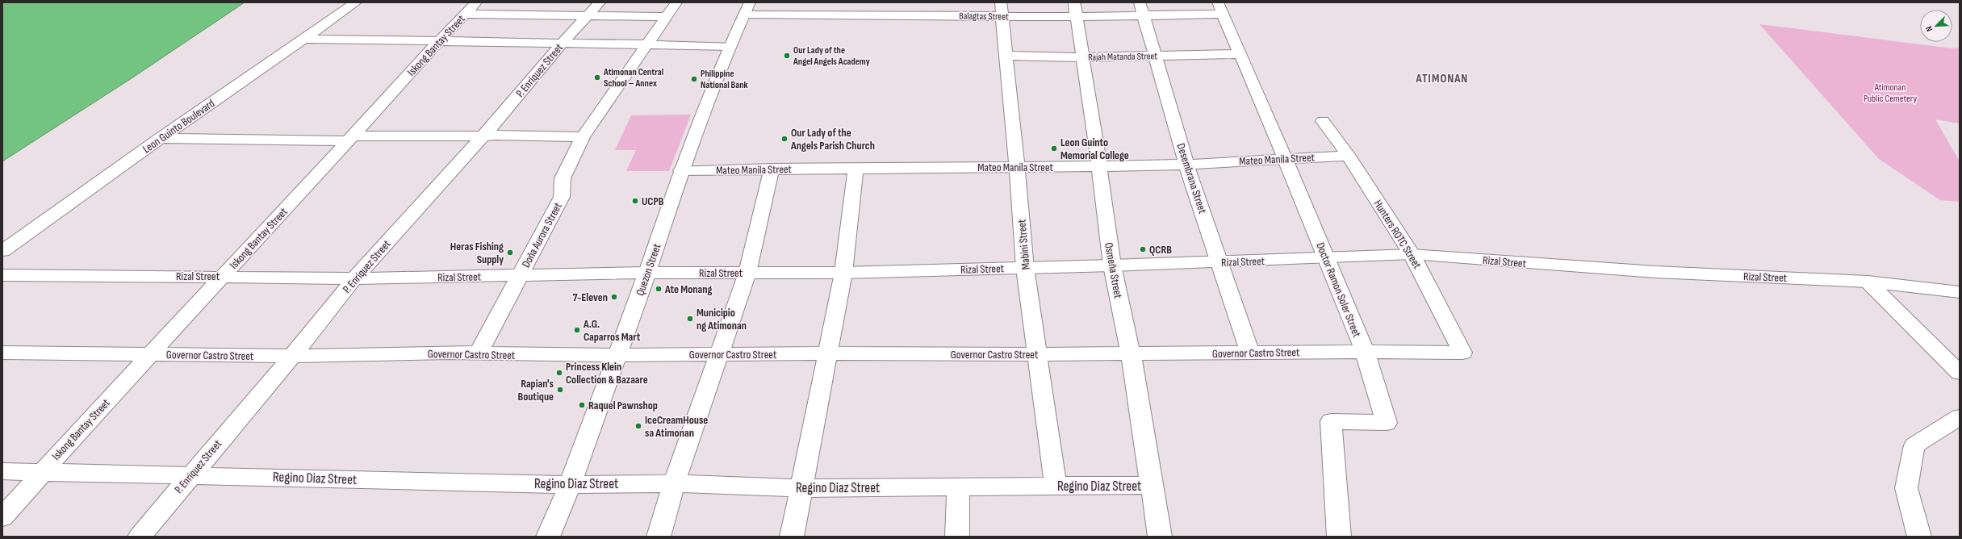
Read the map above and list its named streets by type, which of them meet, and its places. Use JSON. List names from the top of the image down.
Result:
{
  "streets": {
    "street": [
      "Balagtas Street",
      "Iskong Bantay Street",
      "Rajah Matanda Street",
      "P. Enriquez Street",
      "Leon Guinto Boulevard",
      "Mateo Manila Street",
      "Desembrana Street",
      "Hunters ROTC Street",
      "Doña Aurora Street",
      "Mabini Street",
      "Rizal Street",
      "Quezon Street",
      "Osmeña Street",
      "Doctor Ramon Soler Street",
      "Governor Castro Street",
      "Regino Diaz Street"
    ]
  },
  "crossings": [
    ["Balagtas Street", "Desembrana Street"],
    ["Balagtas Street", "Mabini Street"],
    ["Balagtas Street", "Quezon Street"],
    ["Balagtas Street", "Osmeña Street"],
    ["Balagtas Street", "Doctor Ramon Soler Street"],
    ["Iskong Bantay Street", "Rizal Street"],
    ["Iskong Bantay Street", "Governor Castro Street"],
    ["Iskong Bantay Street", "Regino Diaz Street"],
    ["Rajah Matanda Street", "Desembrana Street"],
    ["Rajah Matanda Street", "Mabini Street"],
    ["Rajah Matanda Street", "Osmeña Street"],
    ["Rajah Matanda Street", "Doctor Ramon Soler Street"],
    ["P. Enriquez Street", "Rizal Street"],
    ["P. Enriquez Street", "Governor Castro Street"],
    ["P. Enriquez Street", "Regino Diaz Street"],
    ["Mateo Manila Street", "Desembrana Street"],
    ["Mateo Manila Street", "Hunters ROTC Street"],
    ["Mateo Manila Street", "Mabini Street"],
    ["Mateo Manila Street", "Quezon Street"],
    ["Mateo Manila Street", "Osmeña Street"],
    ["Mateo Manila Street", "Doctor Ramon Soler Street"],
    ["Desembrana Street", "Rizal Street"],
    ["Desembrana Street", "Governor Castro Street"],
    ["Hunters ROTC Street", "Rizal Street"],
    ["Hunters ROTC Street", "Governor Castro Street"],
    ["Doña Aurora Street", "Rizal Street"],
    ["Doña Aurora Street", "Governor Castro Street"],
    ["Mabini Street", "Rizal Street"],
    ["Mabini Street", "Governor Castro Street"],
    ["Mabini Street", "Regino Diaz Street"],
    ["Rizal Street", "Quezon Street"],
    ["Rizal Street", "Osmeña Street"],
    ["Rizal Street", "Doctor Ramon Soler Street"],
    ["Quezon Street", "Governor Castro Street"],
    ["Quezon Street", "Regino Diaz Street"],
    ["Osmeña Street", "Governor Castro Street"],
    ["Osmeña Street", "Regino Diaz Street"],
    ["Doctor Ramon Soler Street", "Governor Castro Street"]
  ],
  "districts": ["ATIMONAN"],
  "parks": ["Atimonan Public Cemetery"],
  "places": [
    "Our Lady of the Angel Angels Academy",
    "Atimonan Central School – Annex",
    "Philippine National Bank",
    "Our Lady of the Angels Parish Church",
    "Leon Guinto Memorial College",
    "UCPB",
    "QCRB",
    "Heras Fishing Supply",
    "Ate Monang",
    "7-Eleven",
    "Municipio ng Atimonan",
    "A.G. Caparros Mart",
    "Princess Klein Collection & Bazaare",
    "Rapian's Boutique",
    "Raquel Pawnshop",
    "IceCreamHouse sa Atimonan"
  ],
  "north": "bottom left"
}
